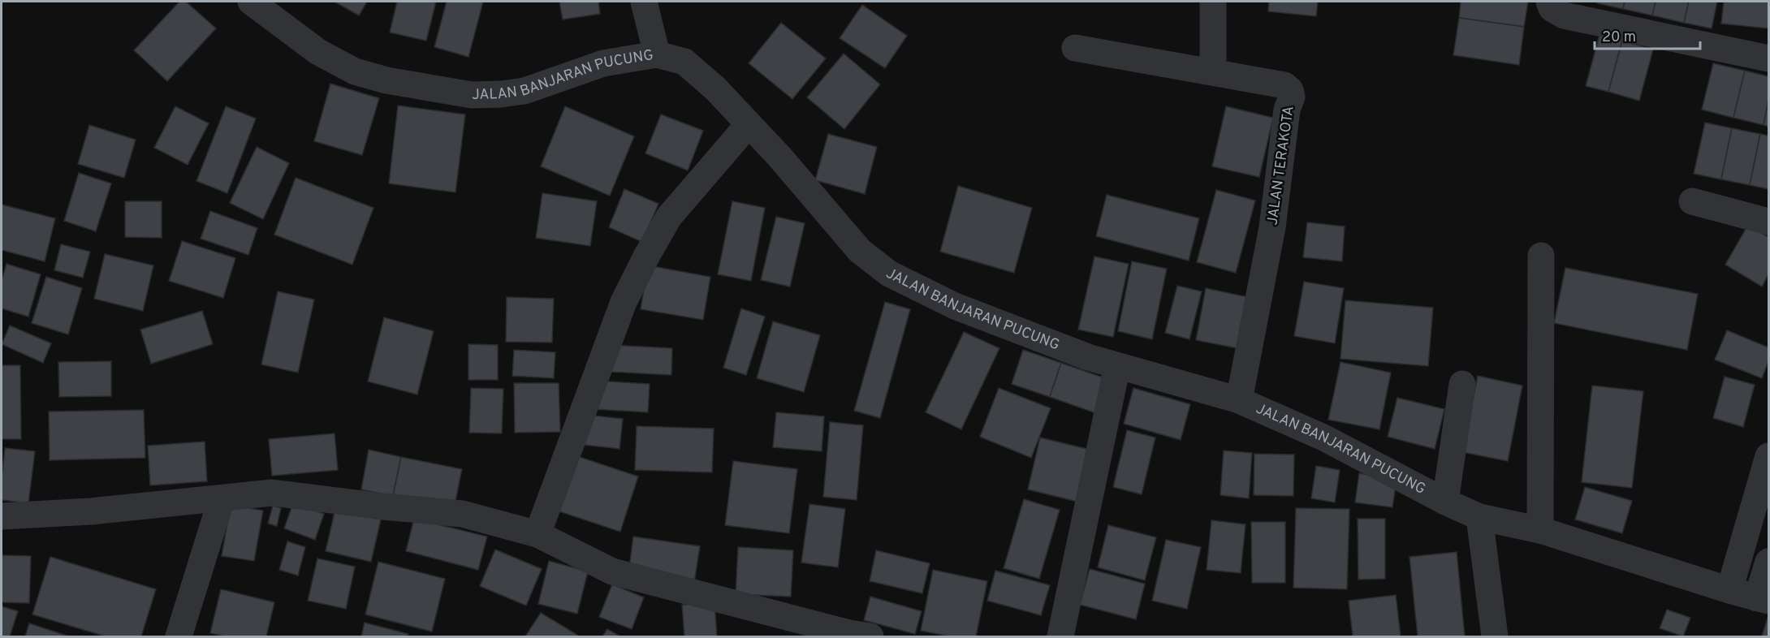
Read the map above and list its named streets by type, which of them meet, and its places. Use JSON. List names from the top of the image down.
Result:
{
  "streets": {
    "street": ["JALAN BANJARAN PUCUNG", "JALAN TERAKOTA"]
  },
  "crossings": [
    ["JALAN BANJARAN PUCUNG", "JALAN TERAKOTA"]
  ],
  "scale_bar": "20 m"
}
